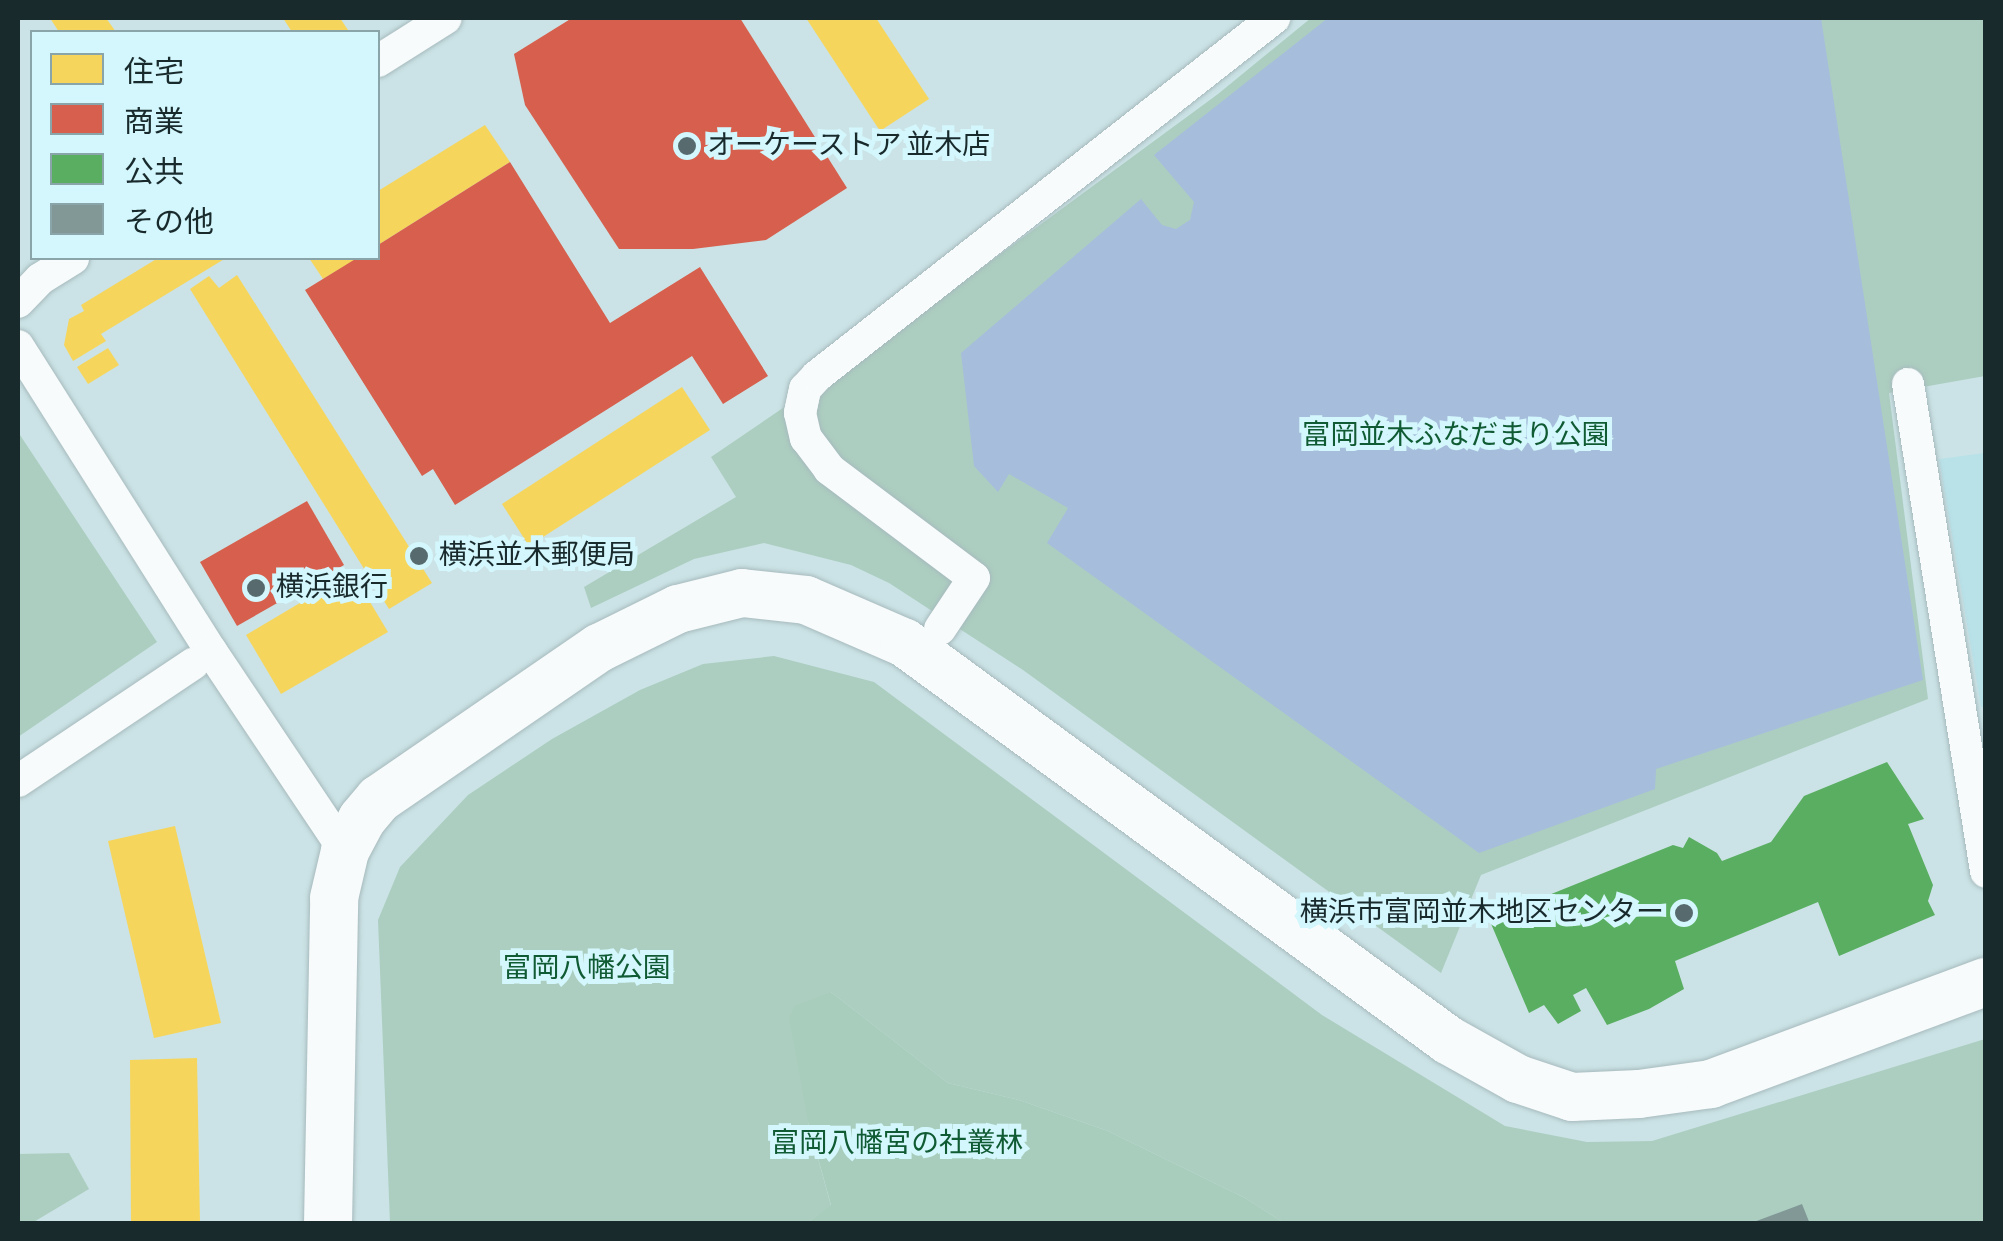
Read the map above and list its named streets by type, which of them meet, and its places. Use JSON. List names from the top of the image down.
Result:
{
  "parks": ["富岡並木ふなだまり公園", "富岡八幡公園", "富岡八幡宮の社叢林"],
  "places": [
    "オーケーストア 並木店",
    "横浜並木郵便局",
    "横浜銀行",
    "横浜市富岡並木地区センター"
  ],
  "legend": [
    "住宅",
    "商業",
    "公共",
    "その他"
  ]
}
